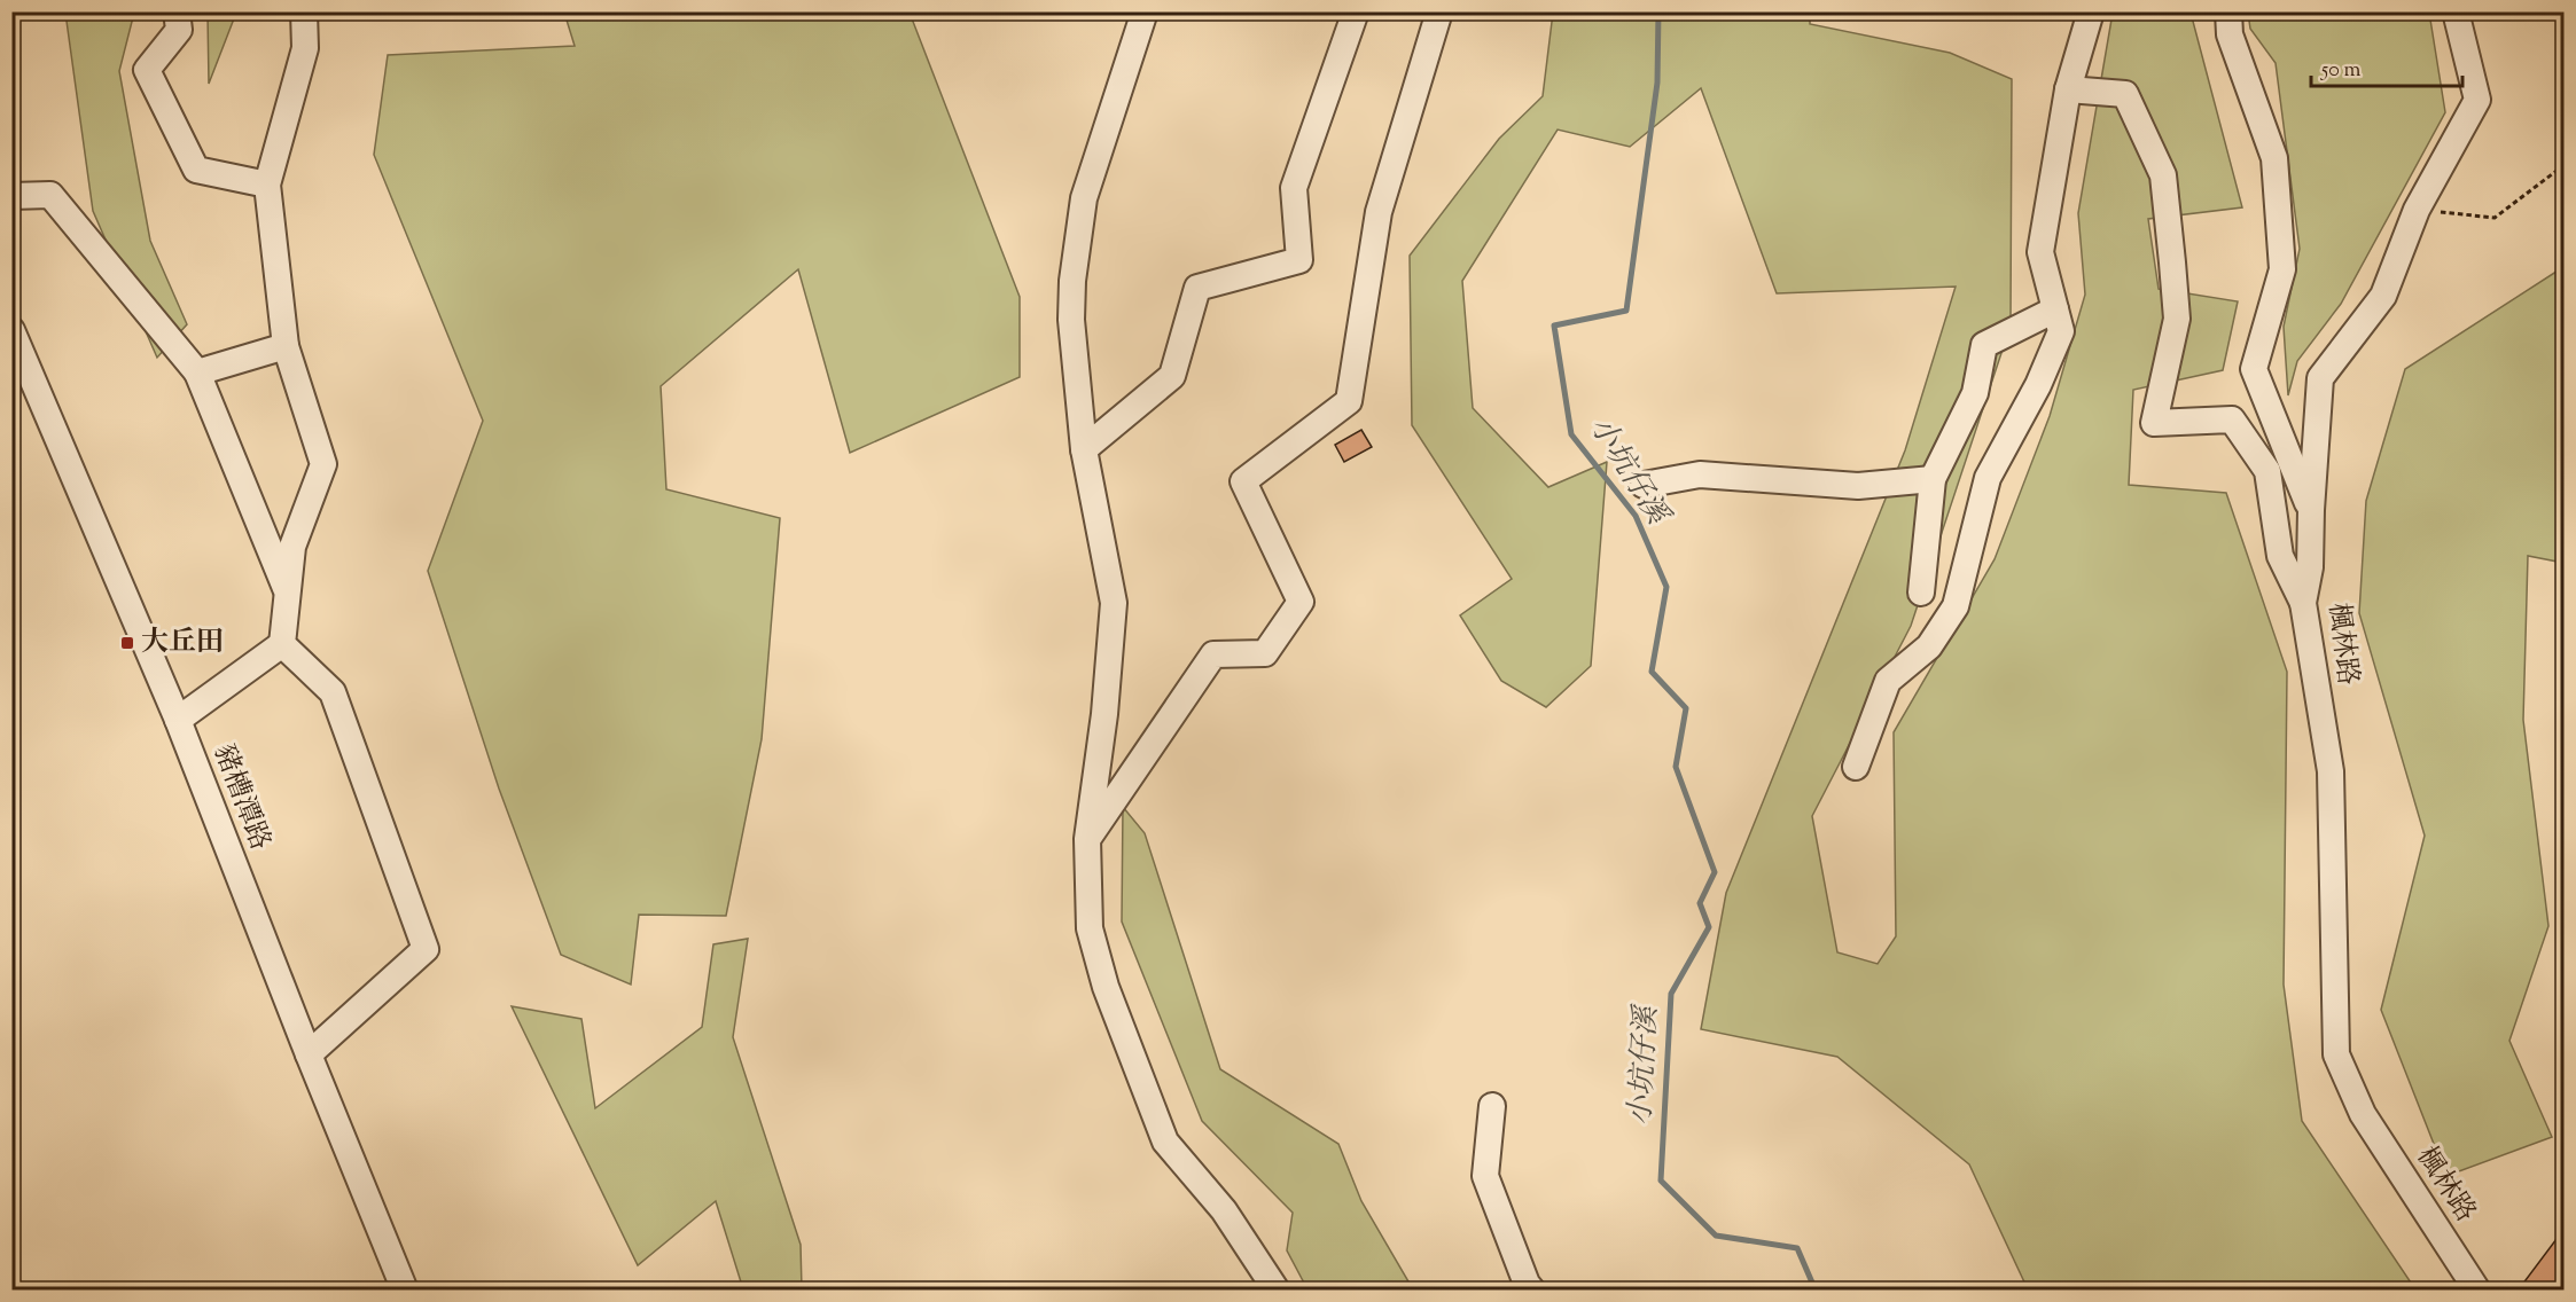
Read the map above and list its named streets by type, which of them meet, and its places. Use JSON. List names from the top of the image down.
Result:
{
  "streets": {
    "street": ["楓林路", "豬槽潭路"]
  },
  "water": ["小坑仔溪"],
  "places": {
    "transit": ["大丘田"]
  },
  "scale_bar": "50 m"
}
